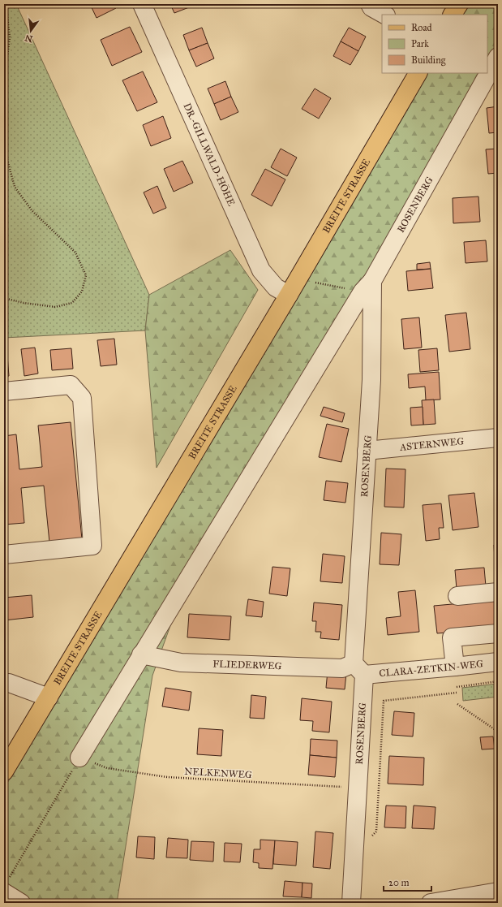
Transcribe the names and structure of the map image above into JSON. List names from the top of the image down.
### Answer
{
  "streets": {
    "main road": ["BREITE STRASSE"],
    "street": [
      "DR.-GILLWALD-HÖHE",
      "ROSENBERG",
      "ASTERNWEG",
      "FLIEDERWEG",
      "CLARA-ZETKIN-WEG"
    ],
    "path": ["NELKENWEG"]
  },
  "crossings": [
    ["DR.-GILLWALD-HÖHE", "BREITE STRASSE"],
    ["ROSENBERG", "ASTERNWEG"],
    ["ROSENBERG", "FLIEDERWEG"],
    ["ROSENBERG", "CLARA-ZETKIN-WEG"],
    ["ROSENBERG", "NELKENWEG"],
    ["FLIEDERWEG", "CLARA-ZETKIN-WEG"]
  ],
  "legend": ["Road", "Park", "Building"],
  "scale_bar": "20 m",
  "north": "bottom"
}
